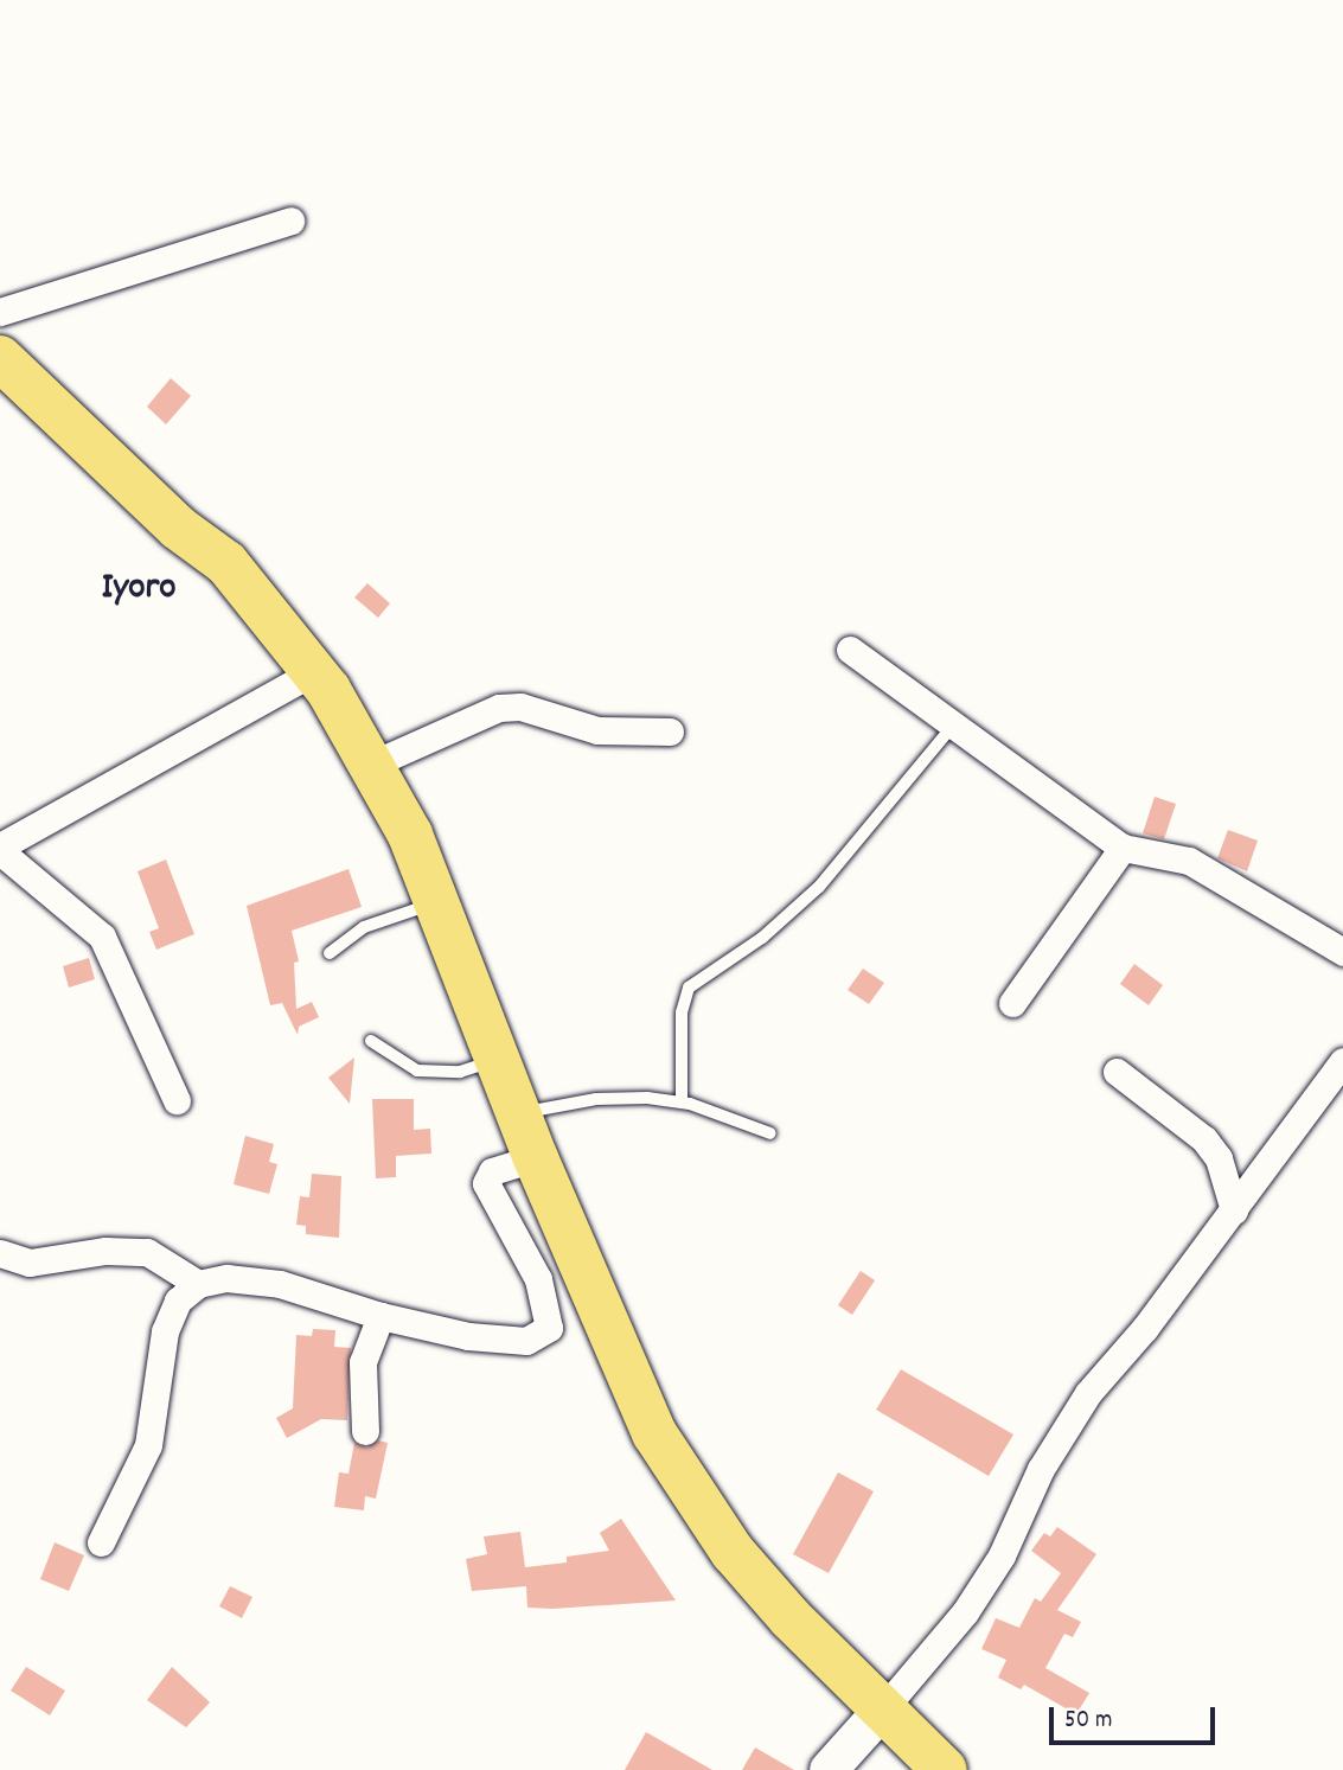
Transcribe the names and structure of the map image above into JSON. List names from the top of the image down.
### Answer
{
  "districts": ["Iyoro"],
  "scale_bar": "50 m"
}
